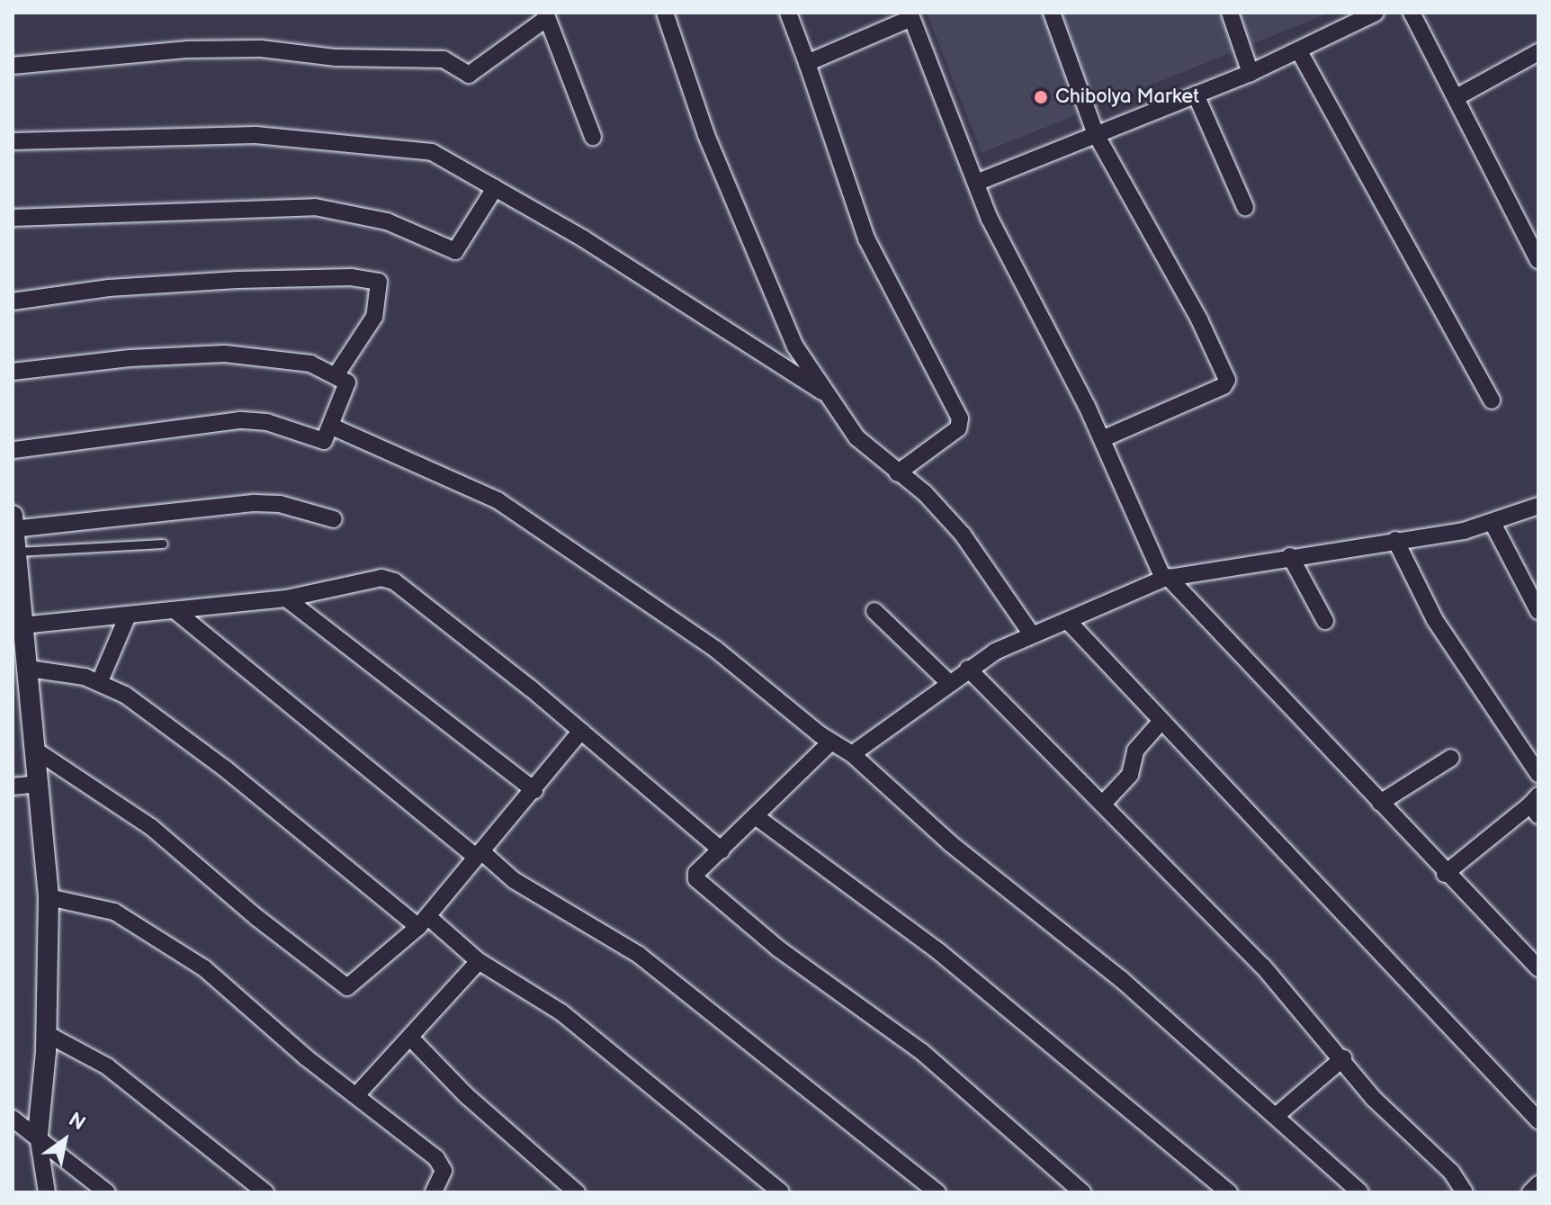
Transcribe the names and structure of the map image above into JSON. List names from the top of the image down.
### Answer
{
  "places": ["Chibolya Market"],
  "north": "top right"
}
